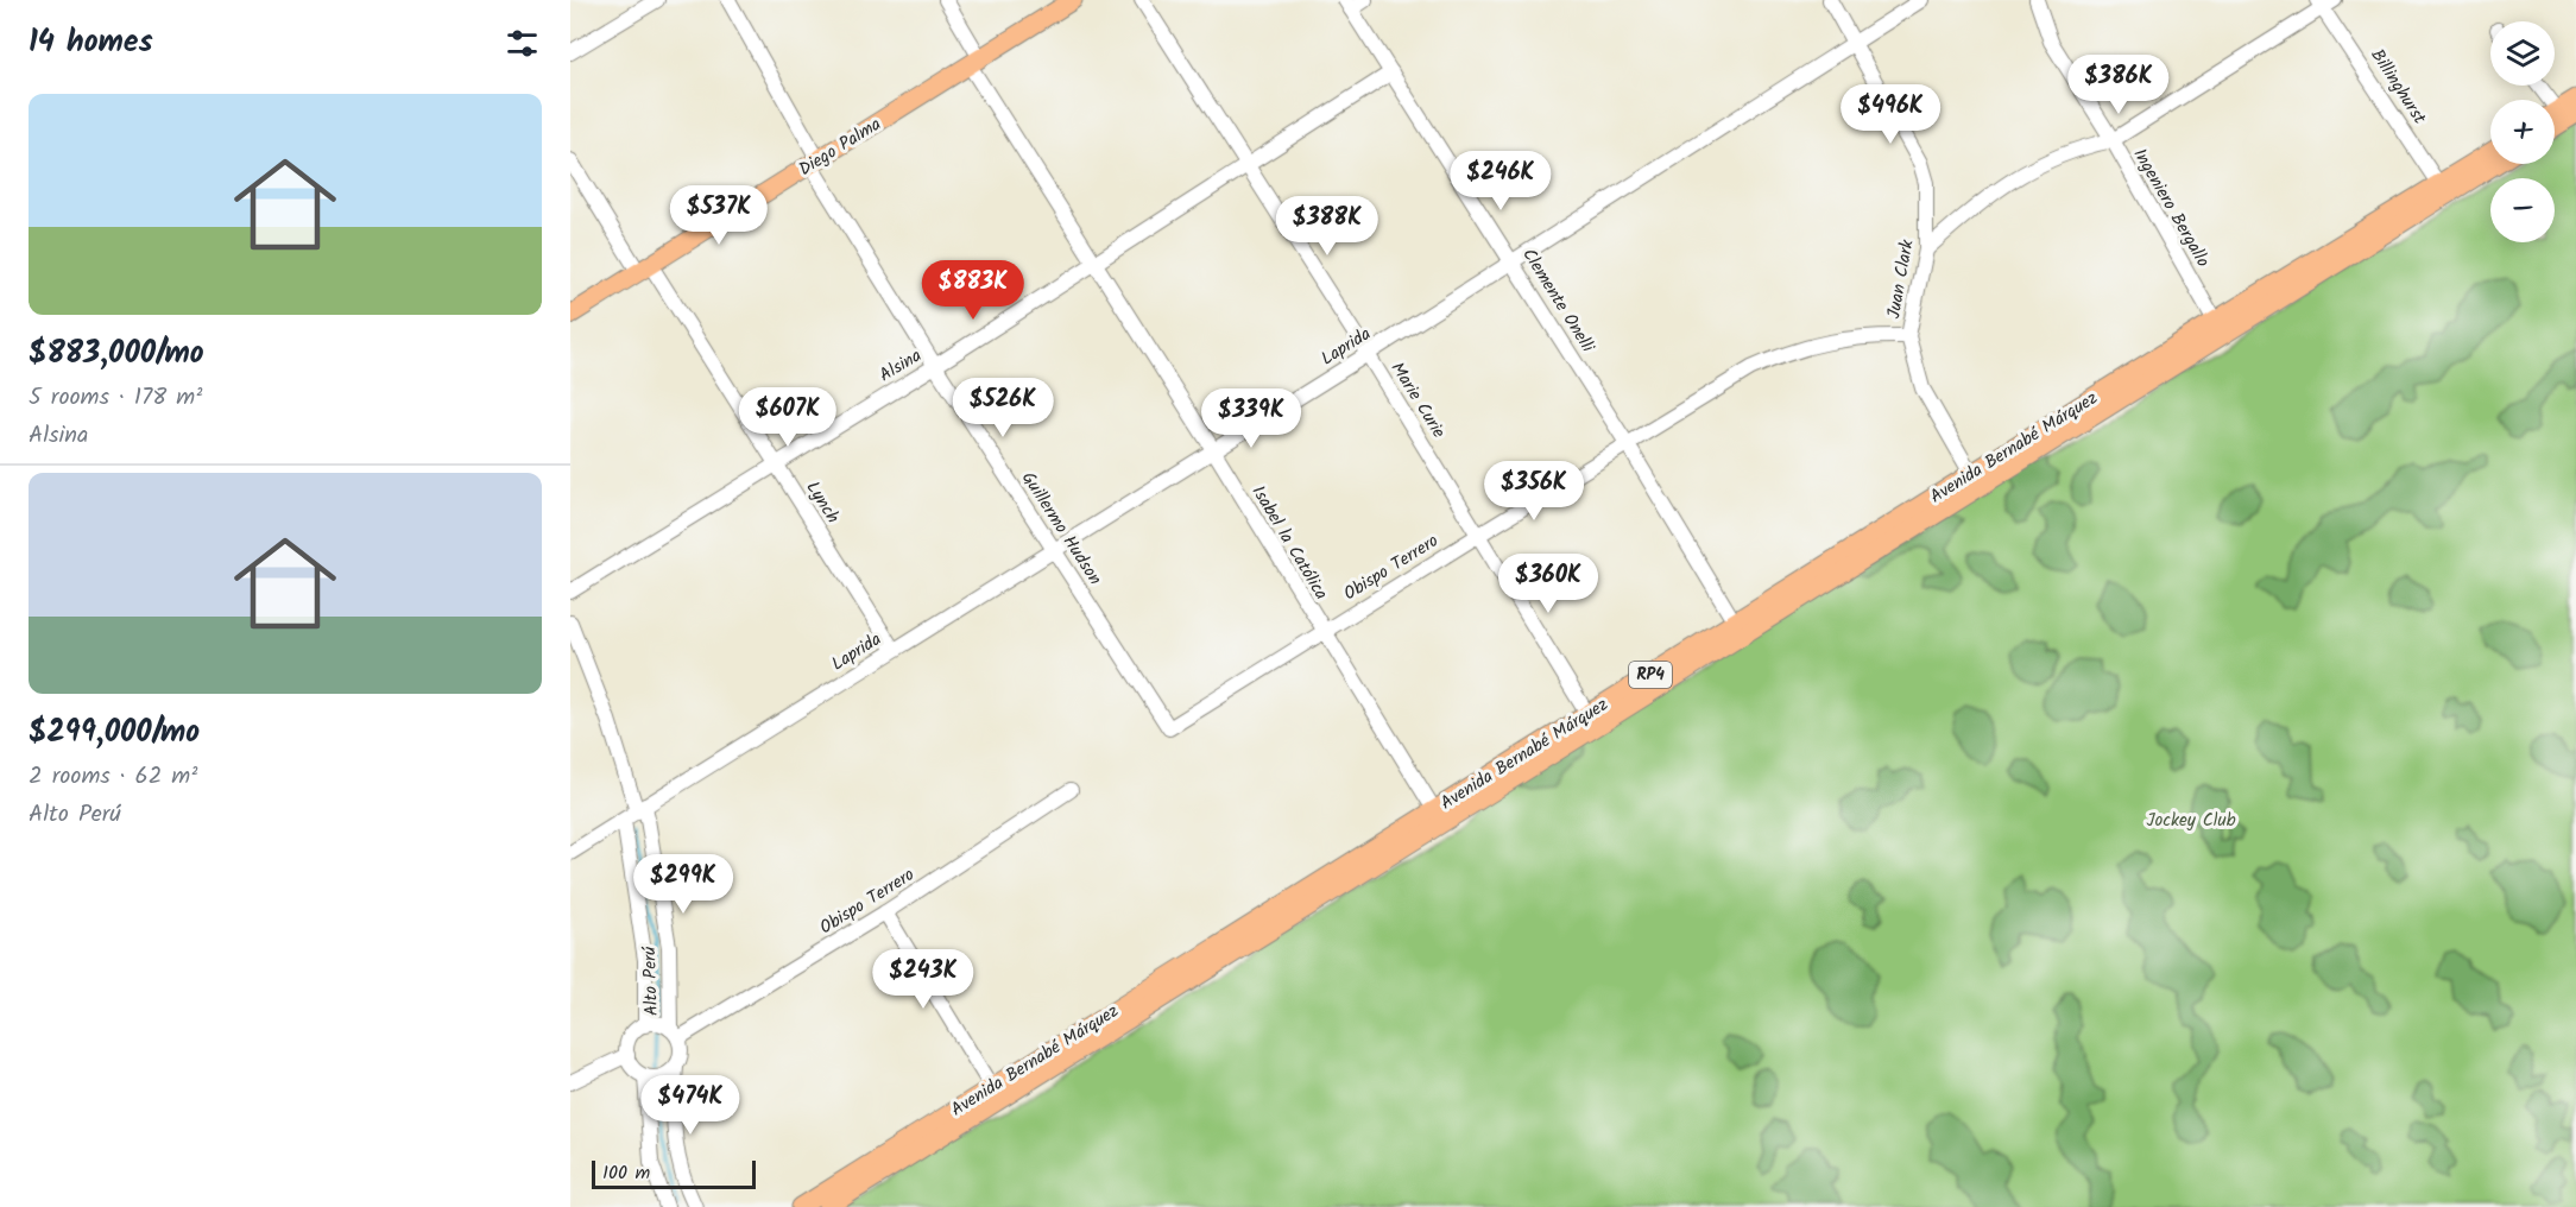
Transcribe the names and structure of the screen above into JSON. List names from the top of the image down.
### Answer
{
  "streets": {
    "main road": ["Diego Palma", "Avenida Bernabé Márquez", "RP4"],
    "street": [
      "Billinghurst",
      "Ingeniero Bergallo",
      "Juan Clark",
      "Clemente Onelli",
      "Laprida",
      "Alsina",
      "Marie Curie",
      "Lynch",
      "Guillermo Hudson",
      "Isabel la Católica",
      "Obispo Terrero",
      "Alto Perú"
    ]
  },
  "crossings": [
    ["Billinghurst", "Avenida Bernabé Márquez"],
    ["Diego Palma", "Lynch"],
    ["Diego Palma", "Guillermo Hudson"],
    ["Diego Palma", "Isabel la Católica"],
    ["Ingeniero Bergallo", "Avenida Bernabé Márquez"],
    ["Juan Clark", "Laprida"],
    ["Juan Clark", "Avenida Bernabé Márquez"],
    ["Juan Clark", "Obispo Terrero"],
    ["Clemente Onelli", "Laprida"],
    ["Clemente Onelli", "Alsina"],
    ["Clemente Onelli", "Avenida Bernabé Márquez"],
    ["Clemente Onelli", "Obispo Terrero"],
    ["Laprida", "Marie Curie"],
    ["Laprida", "Lynch"],
    ["Laprida", "Guillermo Hudson"],
    ["Laprida", "Isabel la Católica"],
    ["Laprida", "Alto Perú"],
    ["Alsina", "Marie Curie"],
    ["Alsina", "Lynch"],
    ["Alsina", "Guillermo Hudson"],
    ["Alsina", "Isabel la Católica"],
    ["Marie Curie", "Avenida Bernabé Márquez"],
    ["Marie Curie", "Obispo Terrero"],
    ["Avenida Bernabé Márquez", "Isabel la Católica"],
    ["Guillermo Hudson", "Obispo Terrero"],
    ["Isabel la Católica", "Obispo Terrero"],
    ["Obispo Terrero", "Alto Perú"]
  ],
  "parks": ["Jockey Club"],
  "scale_bar": "100 m",
  "page": {
    "heading": "14 homes",
    "map_buttons": ["+", "−"],
    "price": [
      "$386K",
      "$496K",
      "$246K",
      "$537K",
      "$388K",
      "$883K",
      "$526K",
      "$607K",
      "$339K",
      "$356K",
      "$360K",
      "$299K",
      "$243K",
      "$474K"
    ],
    "list": [
      {
        "name": "$883,000/mo",
        "note": "5 rooms · 178 m² · Alsina"
      },
      {
        "name": "$299,000/mo",
        "note": "2 rooms · 62 m² · Alto Perú"
      }
    ],
    "scale": "100 m"
  }
}
